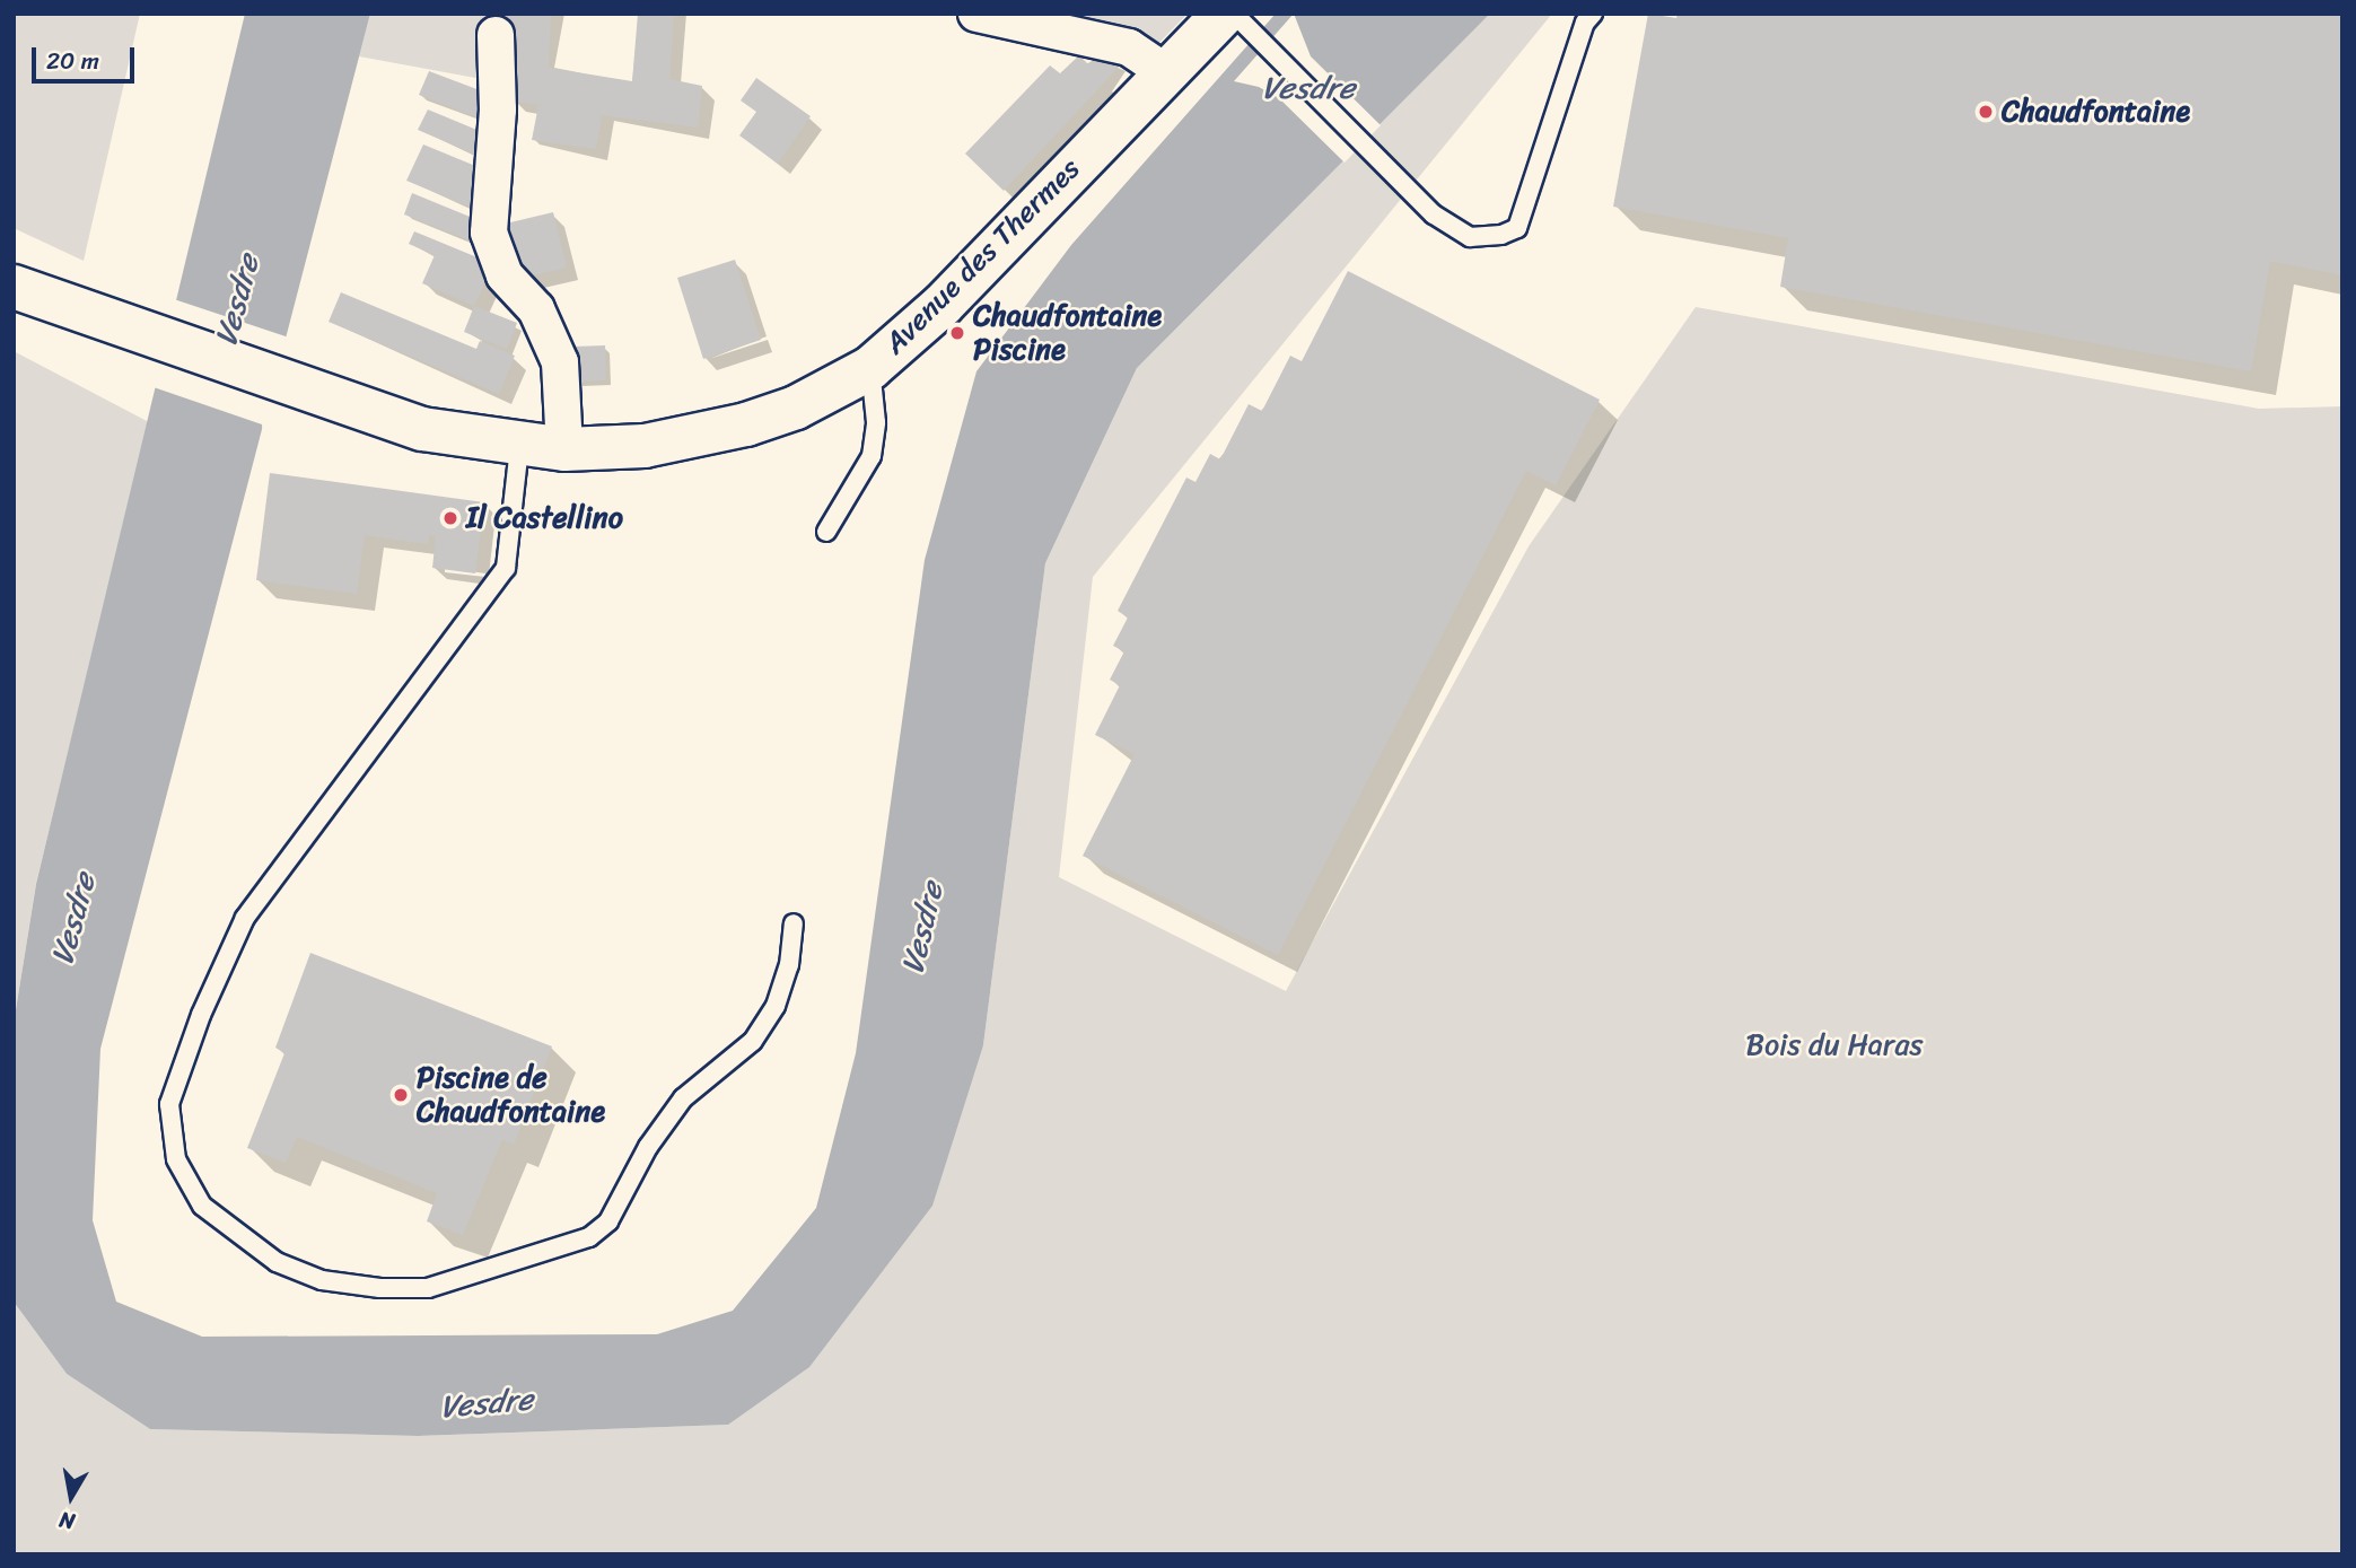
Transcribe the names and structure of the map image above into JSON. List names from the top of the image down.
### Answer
{
  "streets": {
    "main road": ["Avenue des Thermes"]
  },
  "water": ["Vesdre"],
  "parks": ["Bois du Haras"],
  "places": [
    "Chaudfontaine",
    "Chaudfontaine Piscine",
    "Il Castellino",
    "Piscine de Chaudfontaine"
  ],
  "scale_bar": "20 m",
  "north": "bottom"
}
